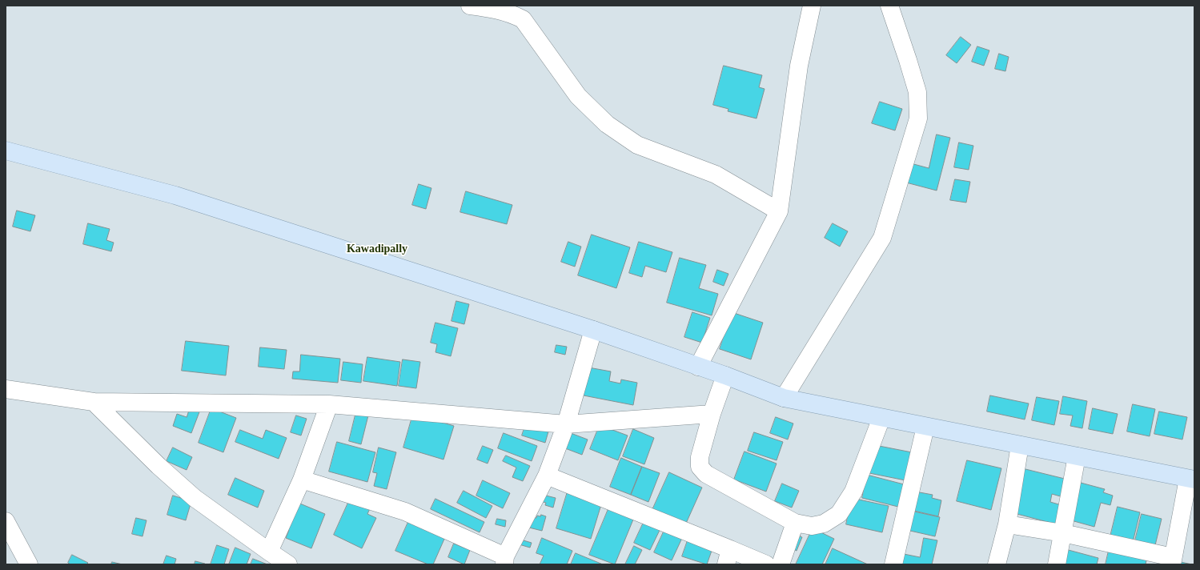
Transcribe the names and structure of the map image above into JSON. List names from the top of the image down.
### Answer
{
  "districts": ["Kawadipally"]
}
